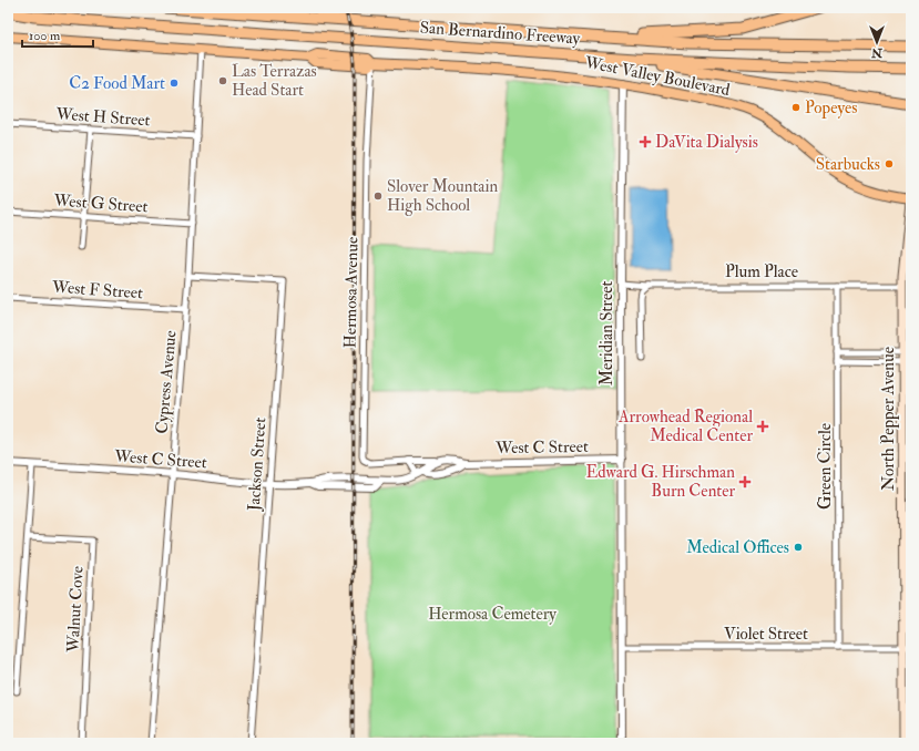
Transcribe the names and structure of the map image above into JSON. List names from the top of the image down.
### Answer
{
  "streets": {
    "highway": ["San Bernardino Freeway"],
    "main road": ["West Valley Boulevard", "North Pepper Avenue"],
    "street": [
      "West H Street",
      "West G Street",
      "Plum Place",
      "West F Street",
      "Hermosa Avenue",
      "Meridian Street",
      "Cypress Avenue",
      "West C Street",
      "Jackson Street",
      "Green Circle",
      "Walnut Cove",
      "Violet Street"
    ]
  },
  "crossings": [
    ["West Valley Boulevard", "Hermosa Avenue"],
    ["West Valley Boulevard", "Meridian Street"],
    ["West Valley Boulevard", "Cypress Avenue"],
    ["West Valley Boulevard", "North Pepper Avenue"],
    ["West H Street", "Cypress Avenue"],
    ["West G Street", "Cypress Avenue"],
    ["Plum Place", "Meridian Street"],
    ["Plum Place", "North Pepper Avenue"],
    ["Plum Place", "Green Circle"],
    ["West F Street", "Cypress Avenue"],
    ["Meridian Street", "West C Street"],
    ["Meridian Street", "Violet Street"],
    ["Cypress Avenue", "West C Street"],
    ["Cypress Avenue", "Jackson Street"],
    ["North Pepper Avenue", "Violet Street"],
    ["West C Street", "Jackson Street"],
    ["Green Circle", "Violet Street"]
  ],
  "parks": ["Hermosa Cemetery"],
  "places": {
    "other": [
      "Las Terrazas Head Start",
      "C2 Food Mart",
      "Popeyes",
      "Starbucks",
      "Slover Mountain High School",
      "Medical Offices"
    ],
    "health": ["DaVita Dialysis", "Arrowhead Regional Medical Center", "Edward G. Hirschman Burn Center"]
  },
  "scale_bar": "100 m",
  "north": "bottom"
}
